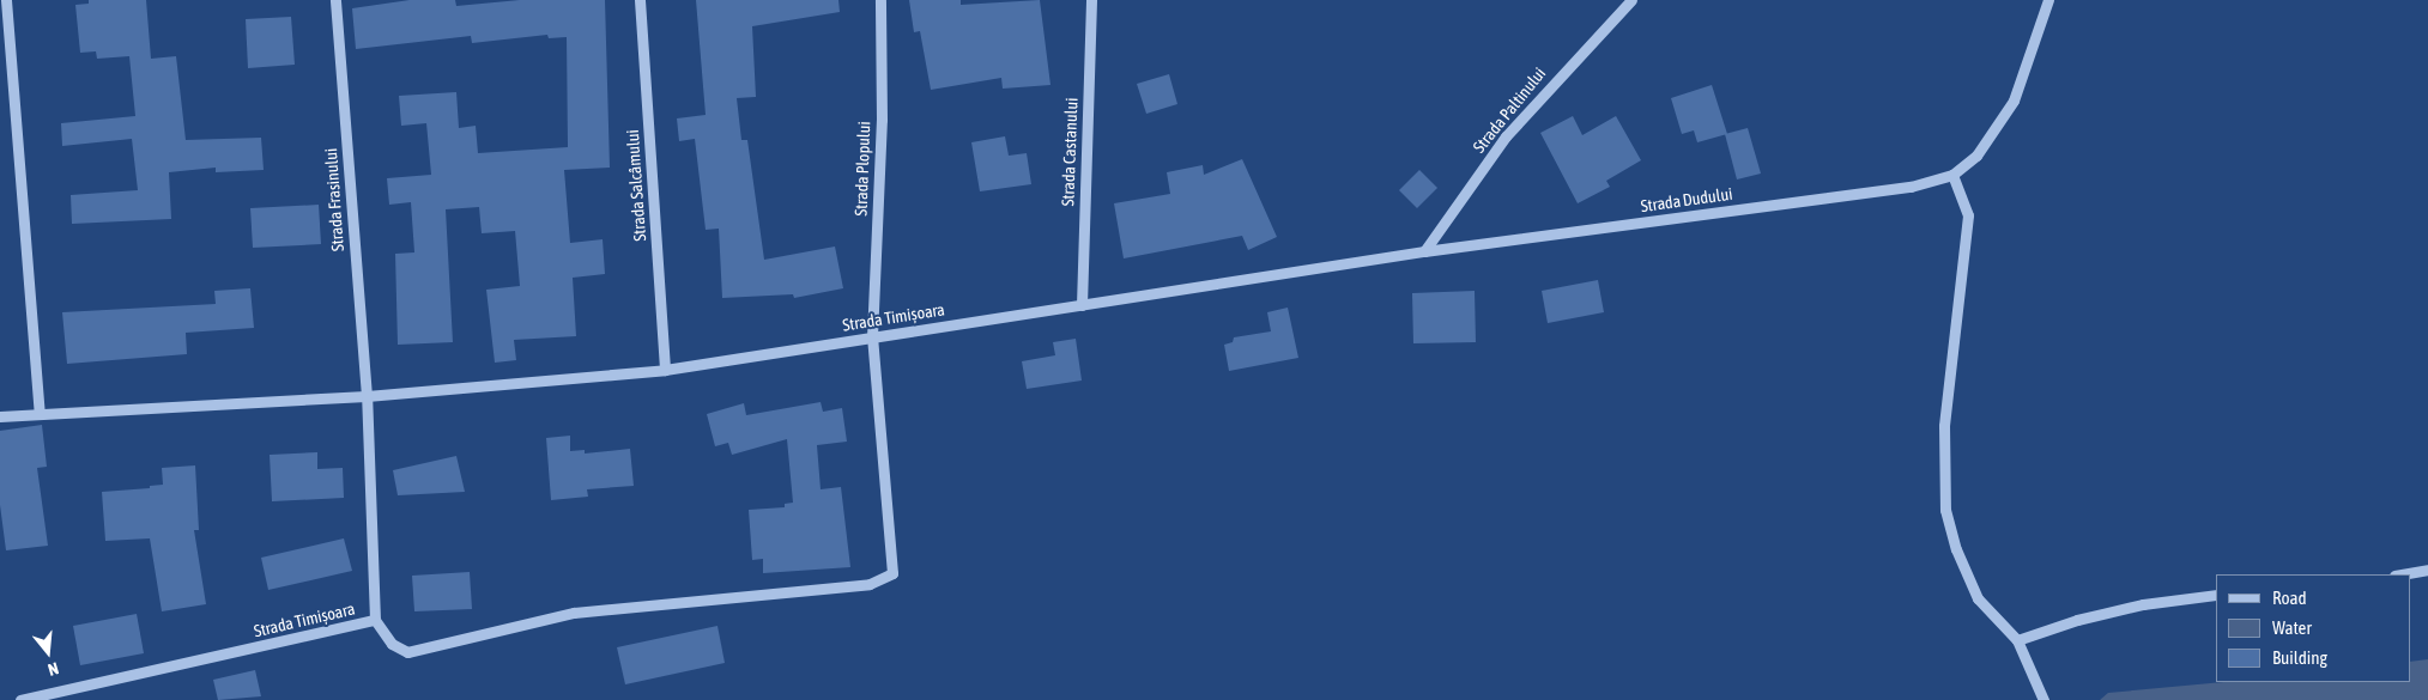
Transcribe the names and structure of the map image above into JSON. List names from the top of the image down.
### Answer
{
  "streets": {
    "street": [
      "Strada Paltinului",
      "Strada Castanului",
      "Strada Plopului",
      "Strada Salcâmului",
      "Strada Frasinului",
      "Strada Dudului",
      "Strada Timișoara"
    ]
  },
  "crossings": [
    ["Strada Paltinului", "Strada Dudului"],
    ["Strada Paltinului", "Strada Timișoara"],
    ["Strada Castanului", "Strada Timișoara"],
    ["Strada Plopului", "Strada Timișoara"],
    ["Strada Salcâmului", "Strada Timișoara"],
    ["Strada Frasinului", "Strada Timișoara"],
    ["Strada Dudului", "Strada Timișoara"]
  ],
  "legend": ["Road", "Water", "Building"],
  "north": "bottom"
}
